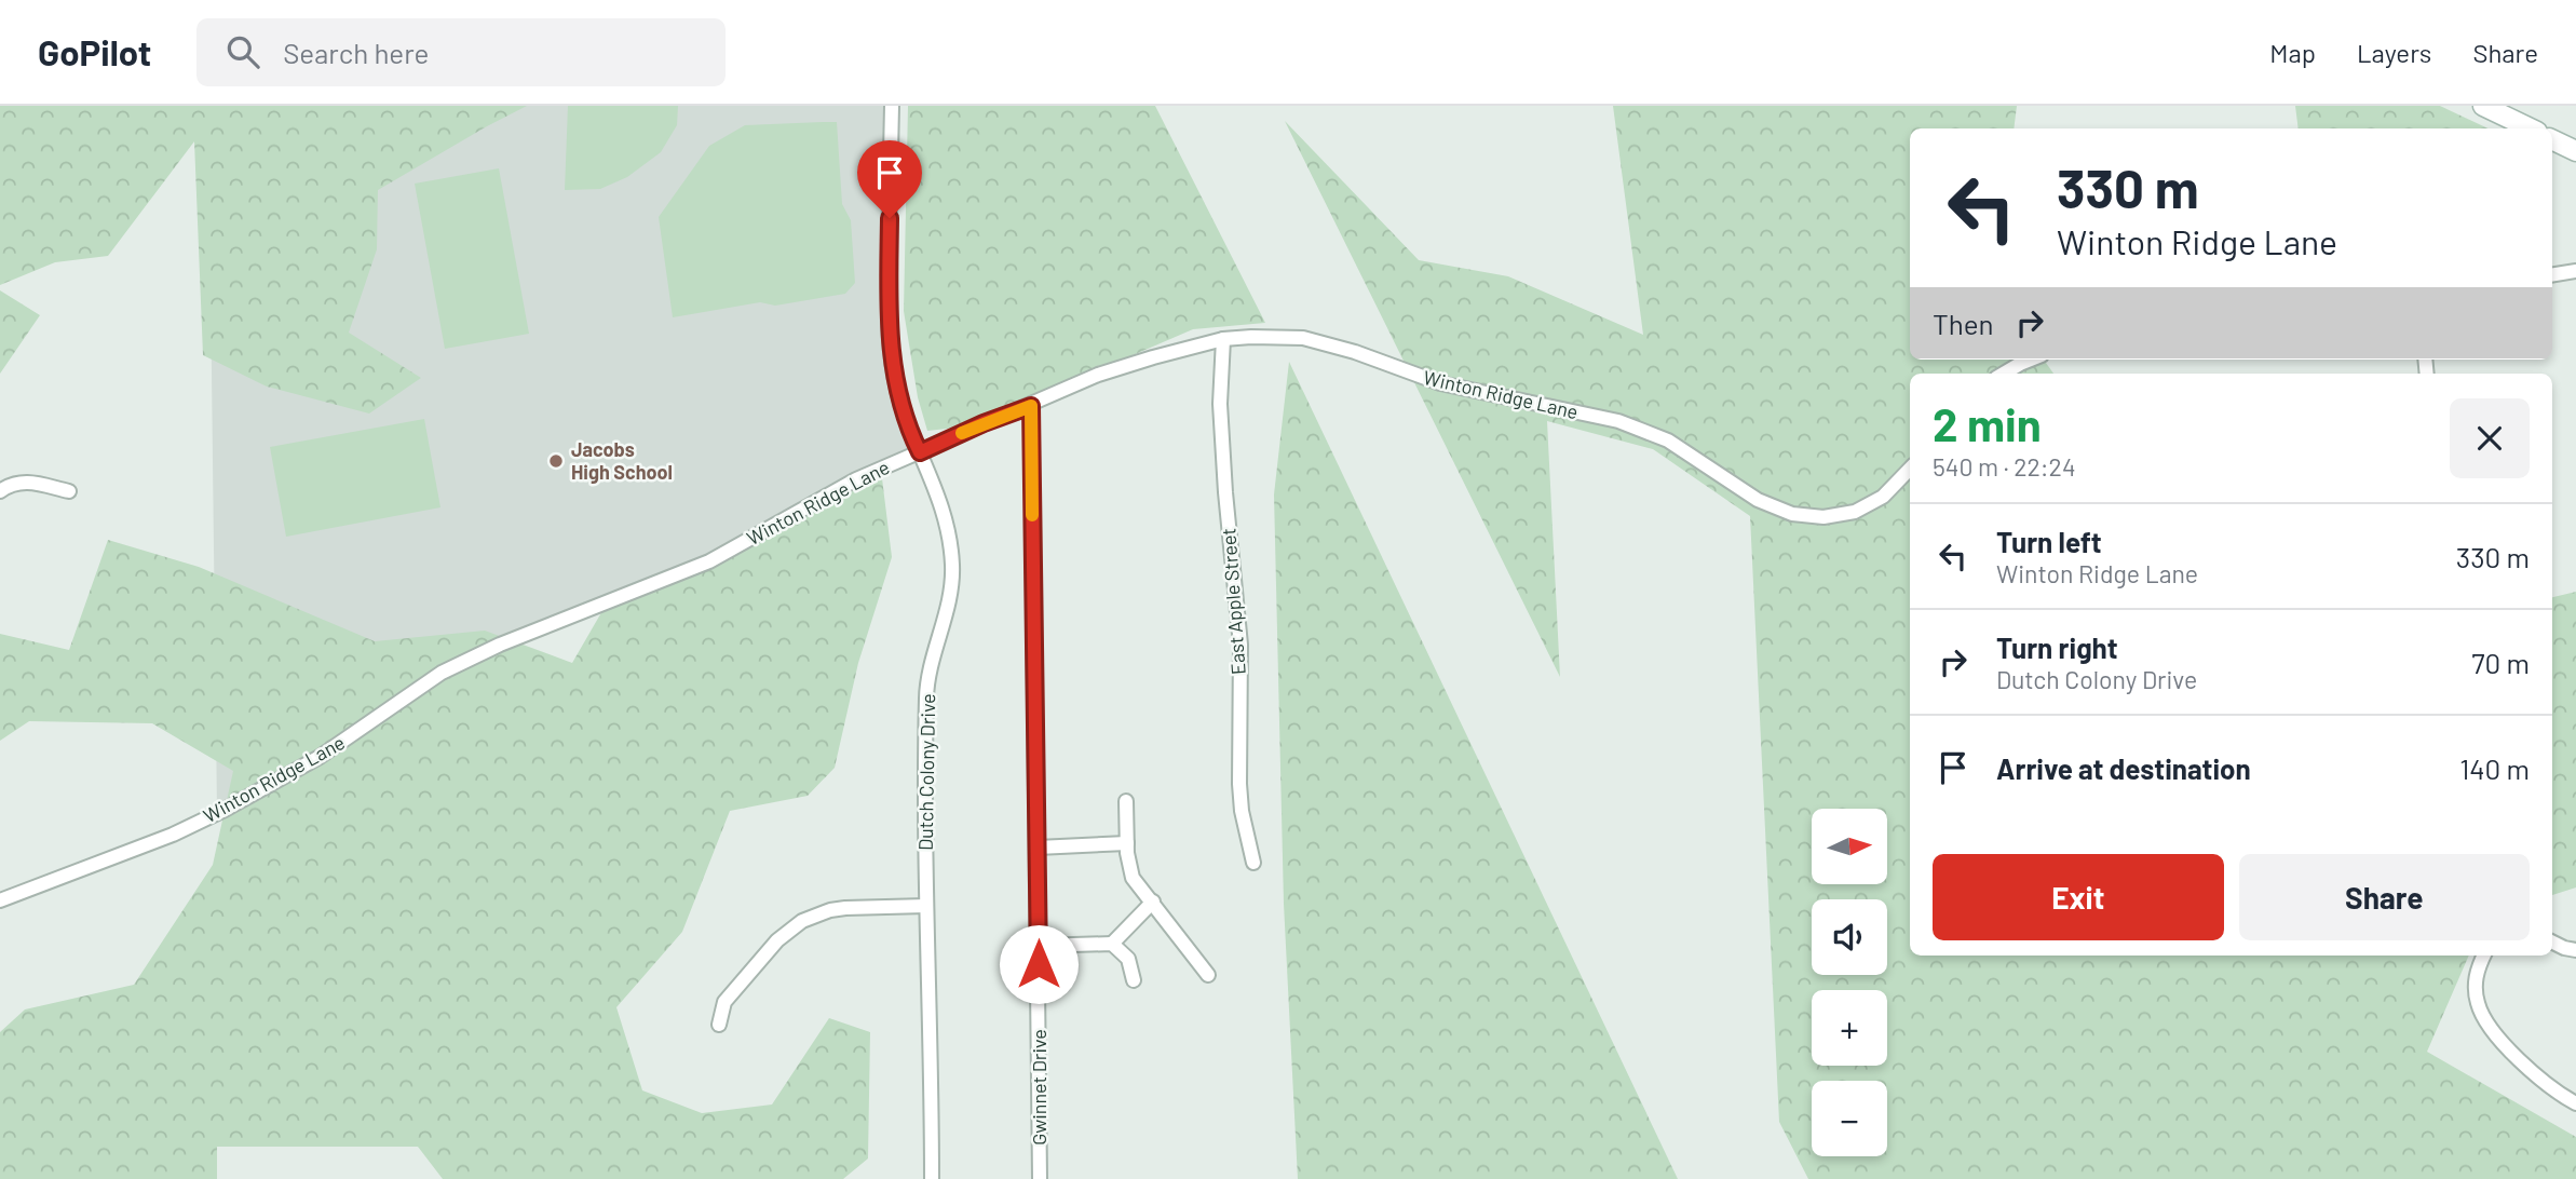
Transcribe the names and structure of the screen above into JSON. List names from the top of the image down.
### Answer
{
  "streets": {
    "street": [
      "Winton Ridge Lane",
      "East Apple Street",
      "Dutch Colony Drive",
      "Gwinnet Drive"
    ]
  },
  "crossings": [
    ["Winton Ridge Lane", "East Apple Street"],
    ["Winton Ridge Lane", "Dutch Colony Drive"],
    ["Winton Ridge Lane", "Gwinnet Drive"]
  ],
  "places": ["Jacobs High School"],
  "north": "right",
  "page": {
    "header": "GoPilot",
    "search": "Search here",
    "nav": ["Map", "Layers", "Share"],
    "turn": ["330 m", "Winton Ridge Lane"],
    "then": "Then",
    "heading": ["2 min", "540 m · 22:24"],
    "list": [
      {
        "name": "Turn left",
        "note": "Winton Ridge Lane",
        "value": "330 m"
      },
      {
        "name": "Turn right",
        "note": "Dutch Colony Drive",
        "value": "70 m"
      },
      {
        "name": "Arrive at destination",
        "value": "140 m"
      }
    ],
    "map_buttons": ["+", "−"],
    "buttons": ["Exit", "Share"]
  }
}
